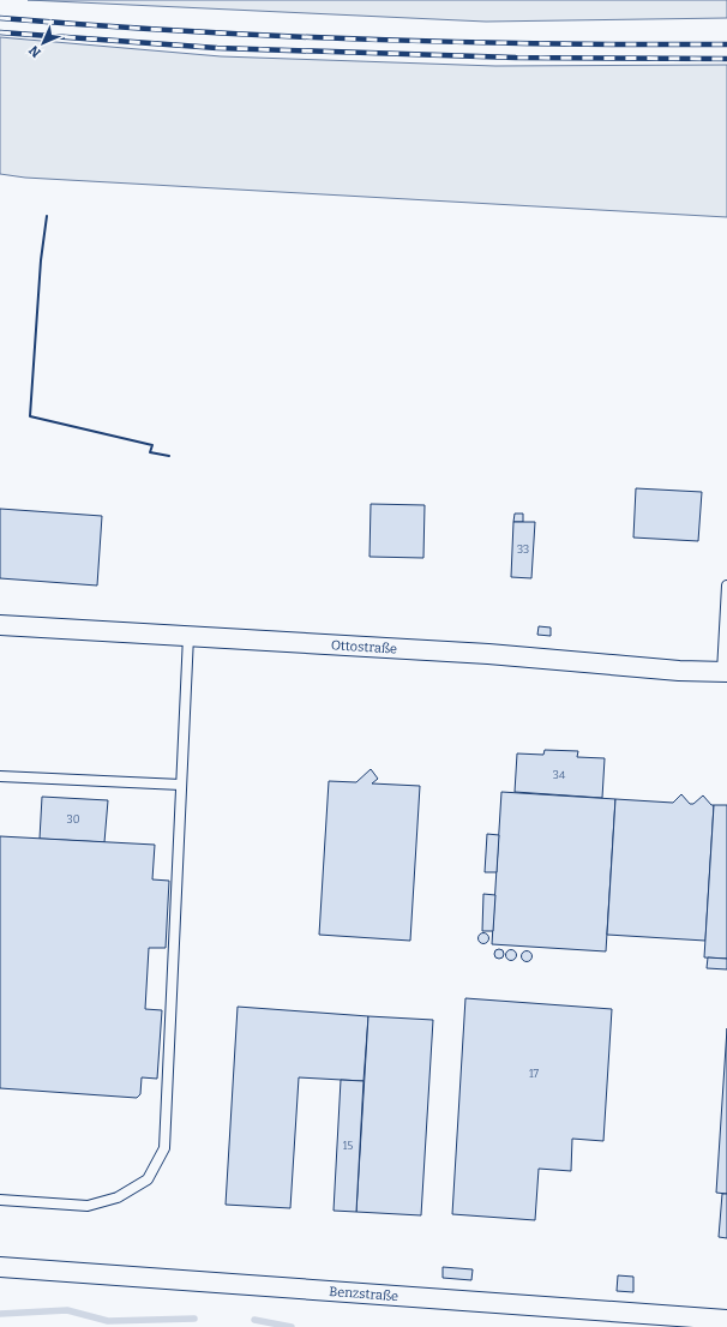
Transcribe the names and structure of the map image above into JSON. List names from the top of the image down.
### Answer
{
  "streets": {
    "street": ["Ottostraße", "Benzstraße"]
  },
  "house_numbers": [
    "33",
    "34",
    "30",
    "17",
    "15"
  ],
  "north": "bottom left"
}
